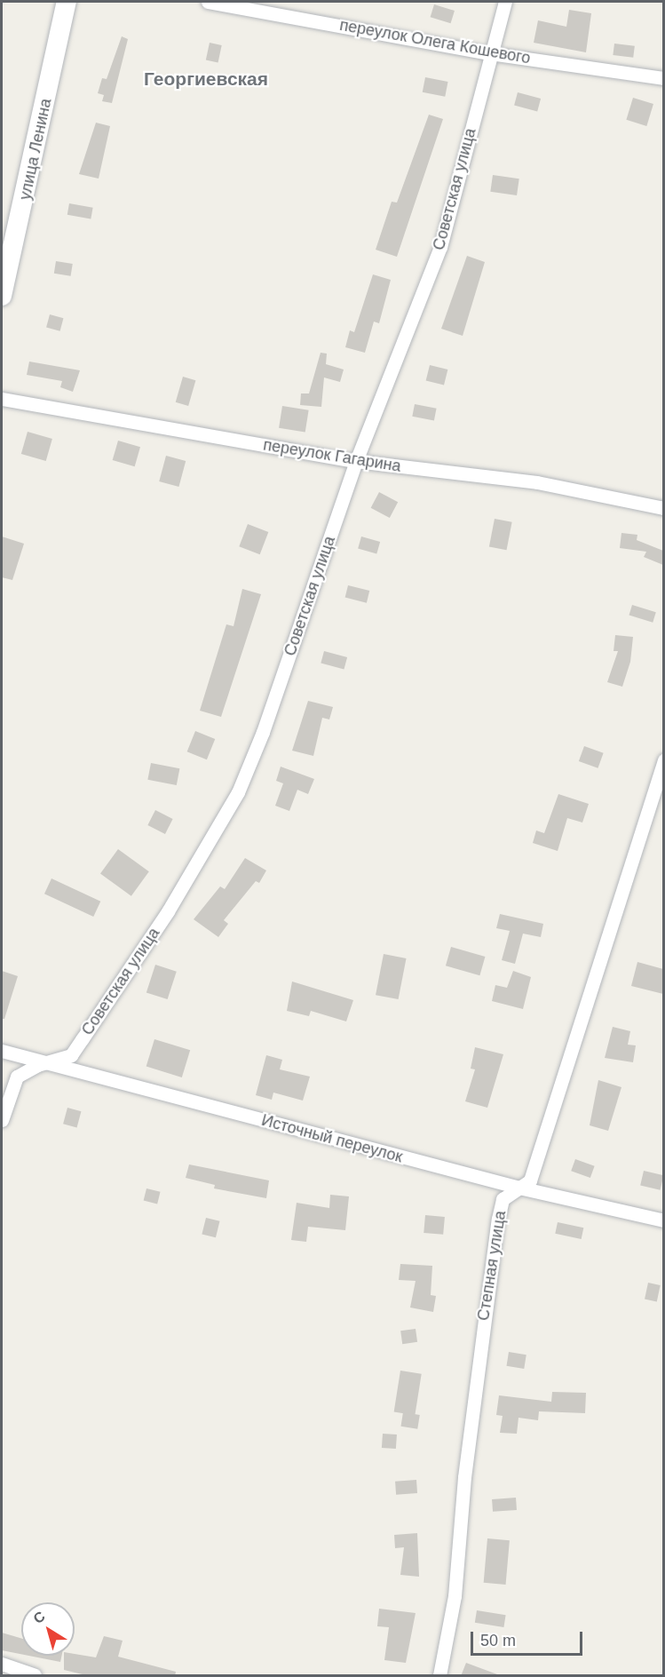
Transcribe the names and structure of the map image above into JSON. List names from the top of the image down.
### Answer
{
  "streets": {
    "street": [
      "переулок Олега Кошевого",
      "улица Ленина",
      "Советская улица",
      "переулок Гагарина",
      "Источный переулок",
      "Степная улица"
    ]
  },
  "crossings": [
    ["переулок Олега Кошевого", "Советская улица"],
    ["Советская улица", "переулок Гагарина"],
    ["Советская улица", "Источный переулок"],
    ["Источный переулок", "Степная улица"]
  ],
  "districts": ["Георгиевская"],
  "scale_bar": "50 m",
  "north": "top left"
}
